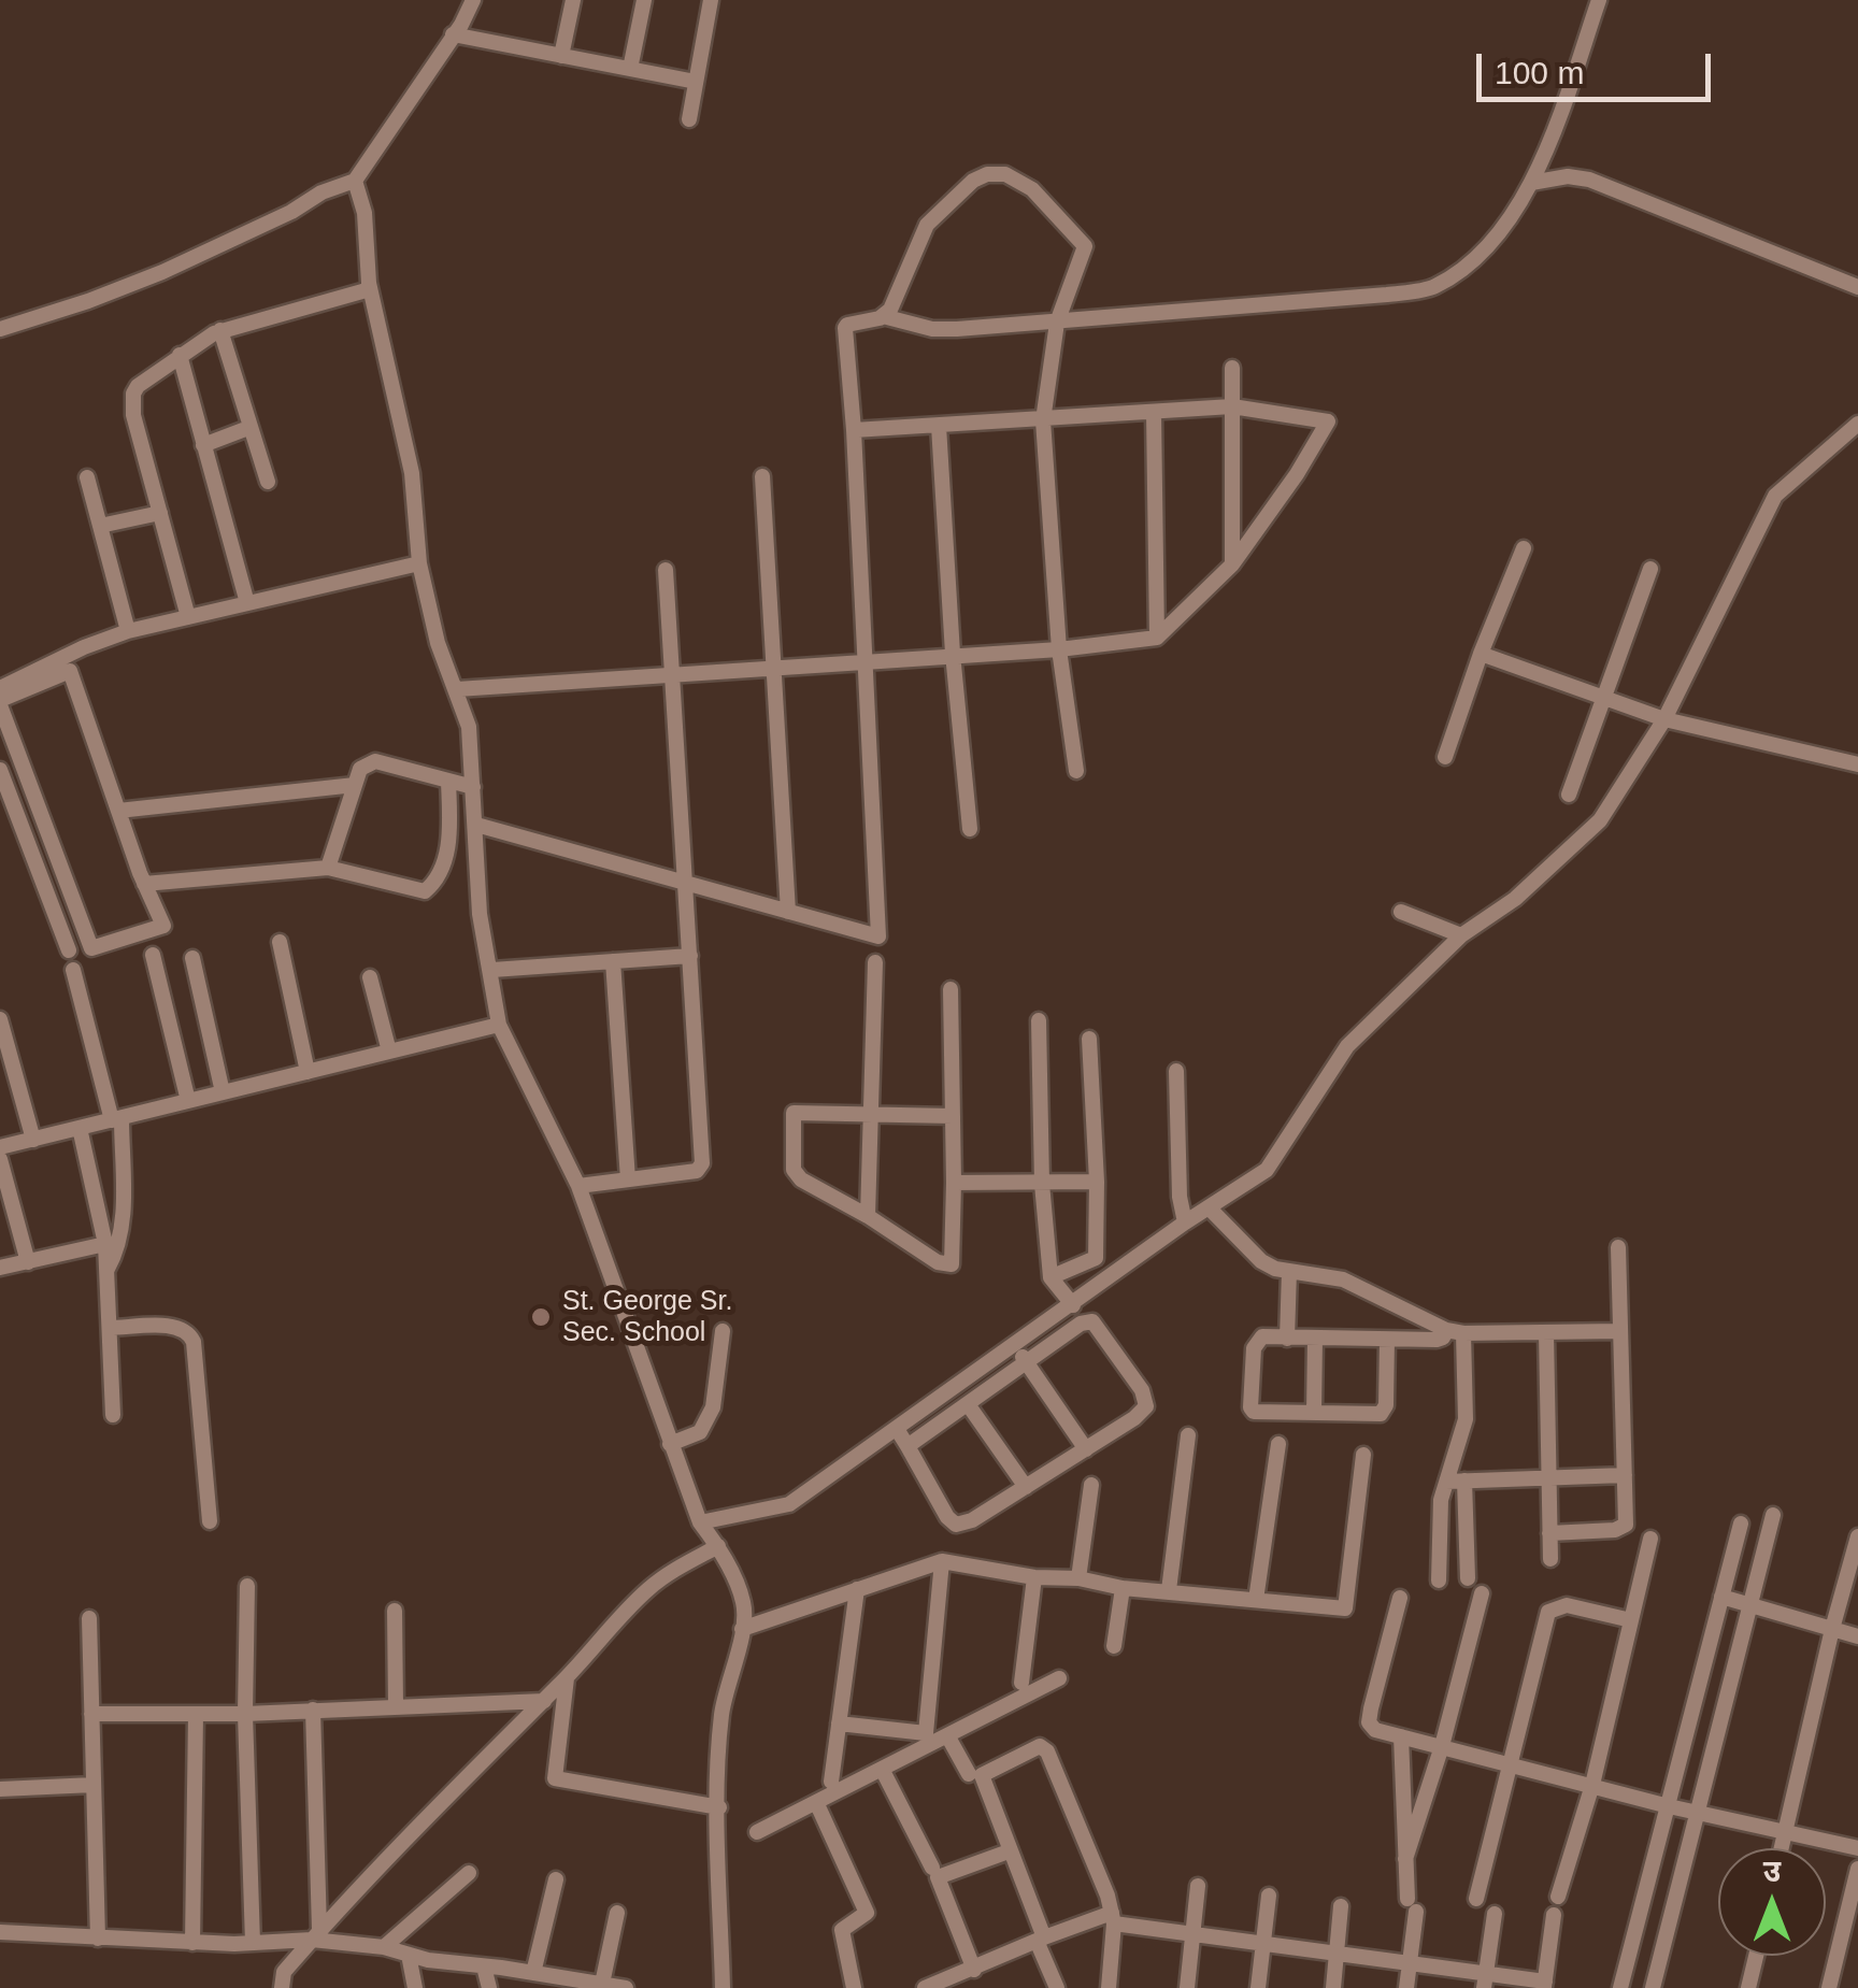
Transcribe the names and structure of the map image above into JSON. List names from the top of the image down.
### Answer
{
  "places": ["St. George Sr. Sec. School"],
  "scale_bar": "100 m",
  "north": "top"
}
